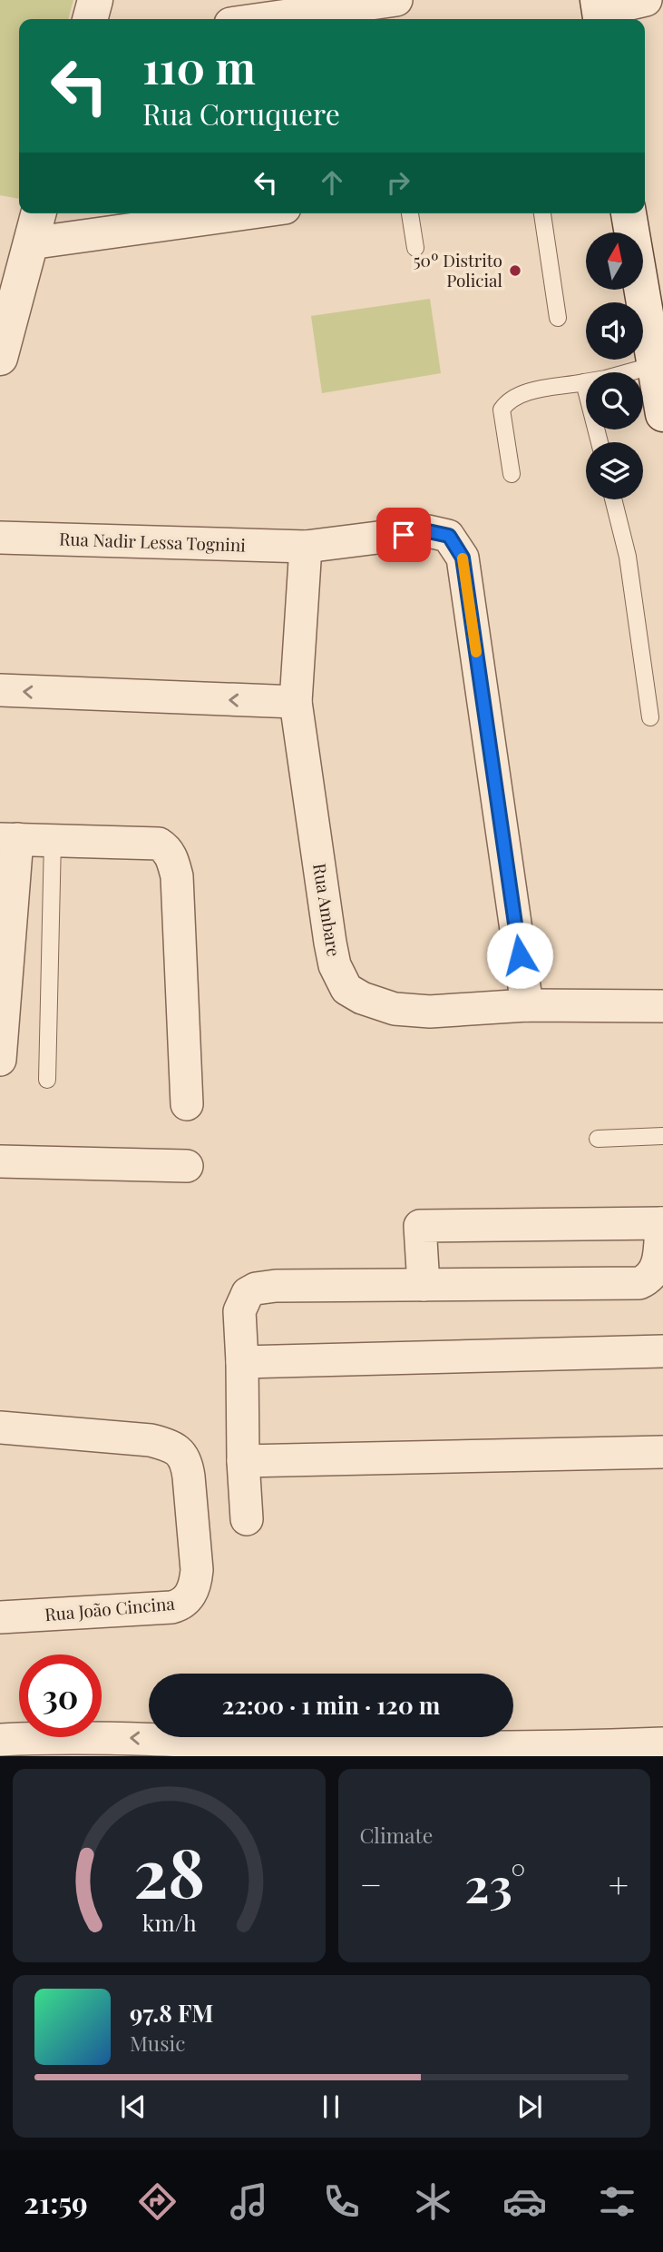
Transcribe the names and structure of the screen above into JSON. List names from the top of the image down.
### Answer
{
  "streets": {
    "street": ["Rua Nadir Lessa Tognini", "Rua Ambare", "Rua João Cincina"]
  },
  "crossings": [
    ["Rua Nadir Lessa Tognini", "Rua Ambare"]
  ],
  "places": ["50º Distrito Policial"],
  "north": "top",
  "page": {
    "turn": ["110 m", "Rua Coruquere"],
    "limit": "30",
    "trip": "22:00 · 1 min · 120 m",
    "tile": "Climate",
    "heat": ["−", "23°", "+"],
    "song": ["97.8 FM", "Music"],
    "tabs": "21:59",
    "gauge": ["28", "km/h"]
  }
}
